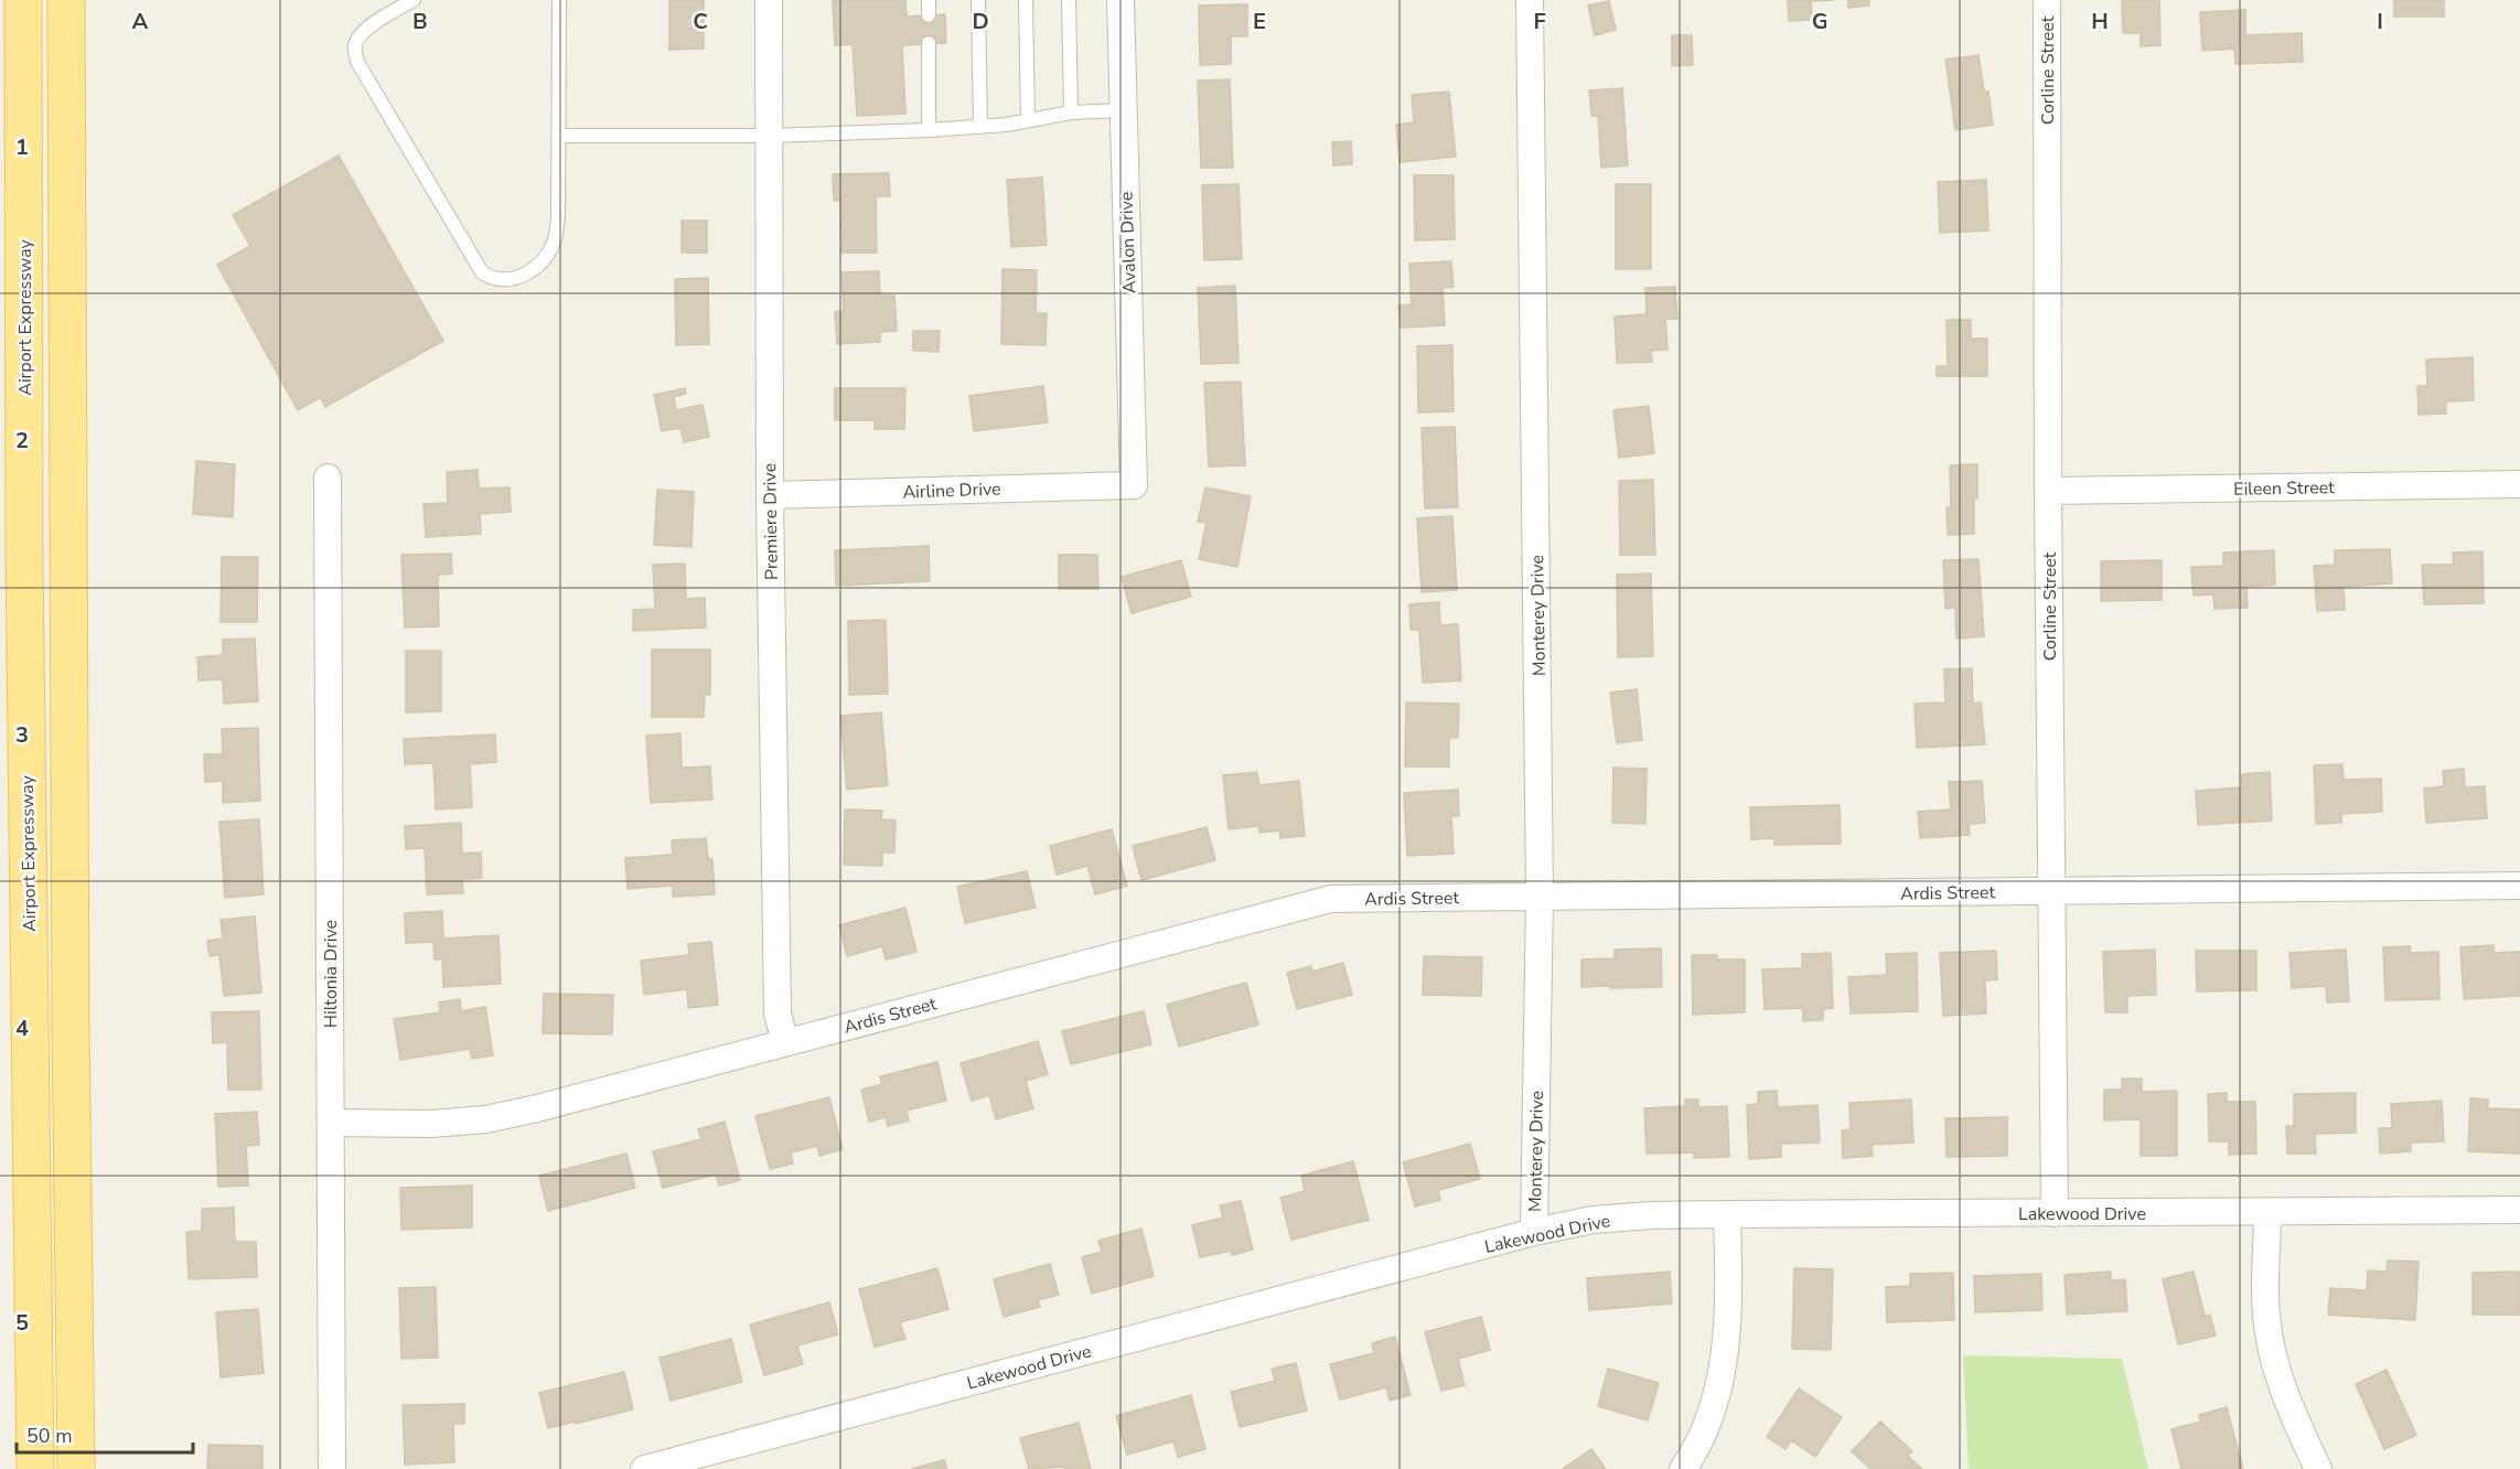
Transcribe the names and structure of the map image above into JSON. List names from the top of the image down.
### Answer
{
  "streets": {
    "main road": ["Airport Expressway"],
    "street": [
      "Corline Street",
      "Avalon Drive",
      "Eileen Street",
      "Airline Drive",
      "Premiere Drive",
      "Monterey Drive",
      "Ardis Street",
      "Hiltonia Drive",
      "Lakewood Drive"
    ]
  },
  "crossings": [
    ["Corline Street", "Eileen Street"],
    ["Corline Street", "Ardis Street"],
    ["Corline Street", "Lakewood Drive"],
    ["Avalon Drive", "Airline Drive"],
    ["Airline Drive", "Premiere Drive"],
    ["Premiere Drive", "Ardis Street"],
    ["Monterey Drive", "Ardis Street"],
    ["Monterey Drive", "Lakewood Drive"],
    ["Ardis Street", "Hiltonia Drive"]
  ],
  "scale_bar": "50 m",
  "grid": {
    "columns": [
      "A",
      "B",
      "C",
      "D",
      "E",
      "F",
      "G",
      "H",
      "I"
    ],
    "rows": [
      "1",
      "2",
      "3",
      "4",
      "5"
    ]
  }
}
